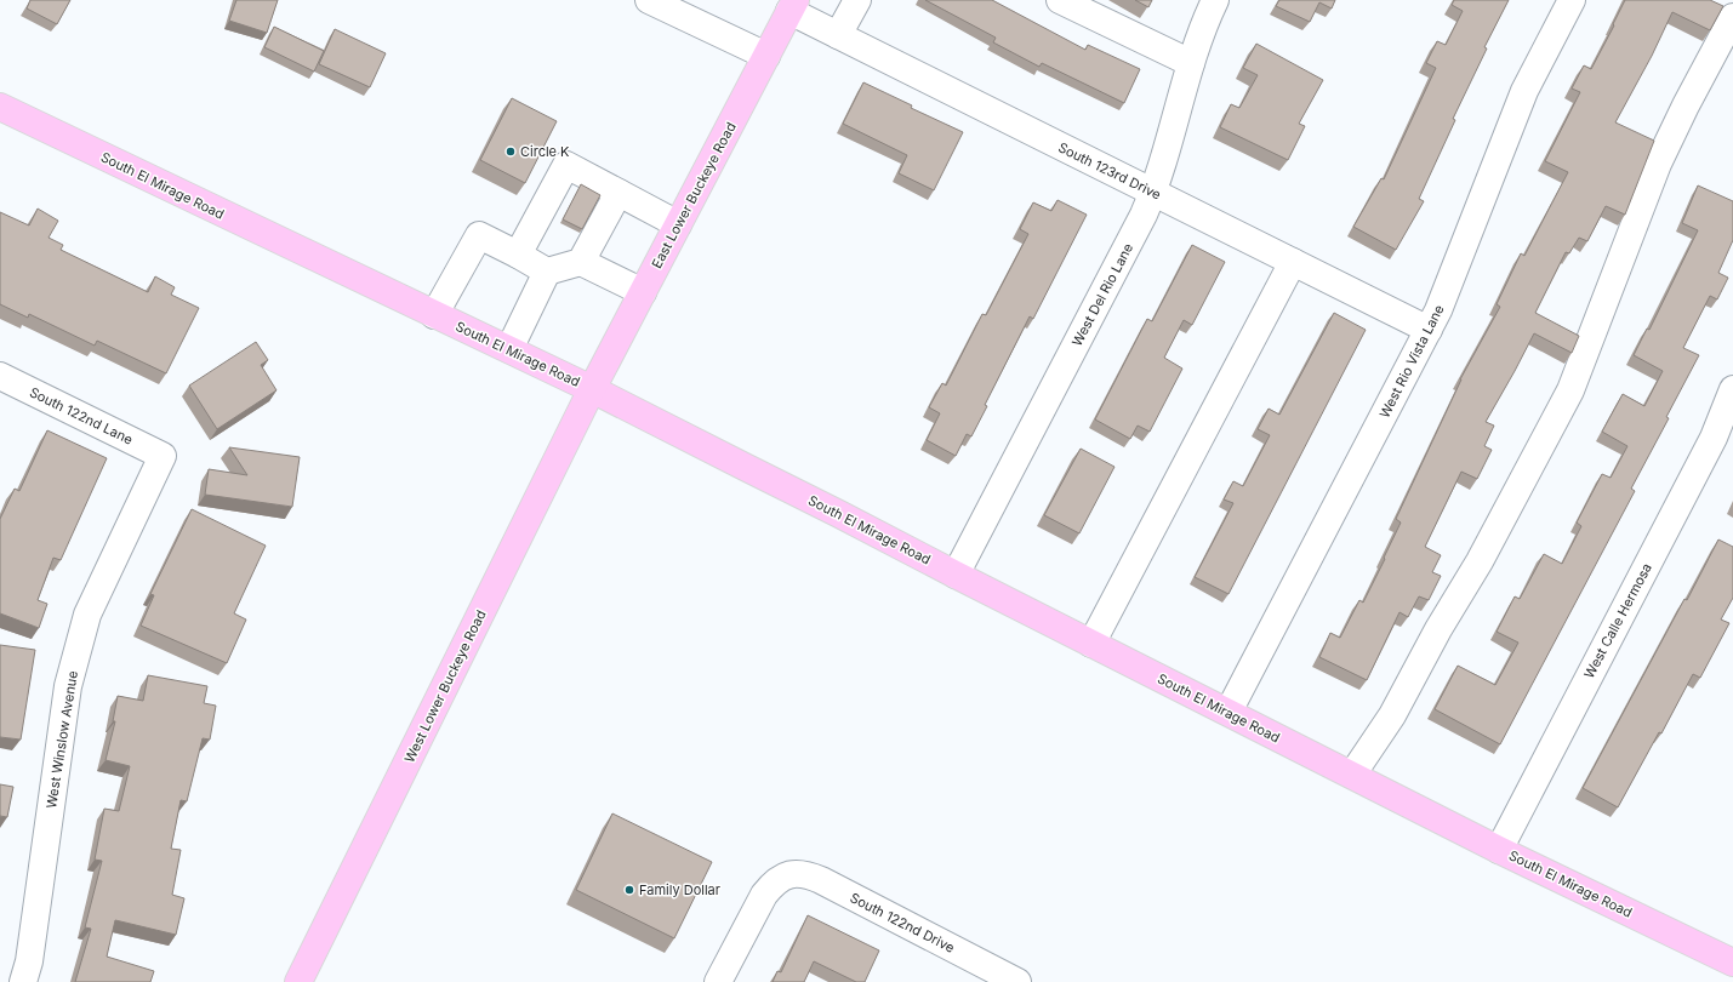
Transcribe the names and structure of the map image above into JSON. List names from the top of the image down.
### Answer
{
  "streets": {
    "main road": ["South El Mirage Road", "East Lower Buckeye Road", "West Lower Buckeye Road"],
    "street": [
      "South 123rd Drive",
      "West Del Rio Lane",
      "West Rio Vista Lane",
      "South 122nd Lane",
      "West Calle Hermosa",
      "West Winslow Avenue",
      "South 122nd Drive"
    ]
  },
  "crossings": [
    ["South 123rd Drive", "East Lower Buckeye Road"],
    ["South 123rd Drive", "West Del Rio Lane"],
    ["South 123rd Drive", "West Rio Vista Lane"],
    ["South El Mirage Road", "East Lower Buckeye Road"],
    ["South El Mirage Road", "West Del Rio Lane"],
    ["South El Mirage Road", "West Rio Vista Lane"],
    ["South El Mirage Road", "West Calle Hermosa"],
    ["South El Mirage Road", "West Lower Buckeye Road"],
    ["East Lower Buckeye Road", "West Lower Buckeye Road"],
    ["South 122nd Lane", "West Winslow Avenue"]
  ],
  "places": ["Circle K", "Family Dollar"]
}
